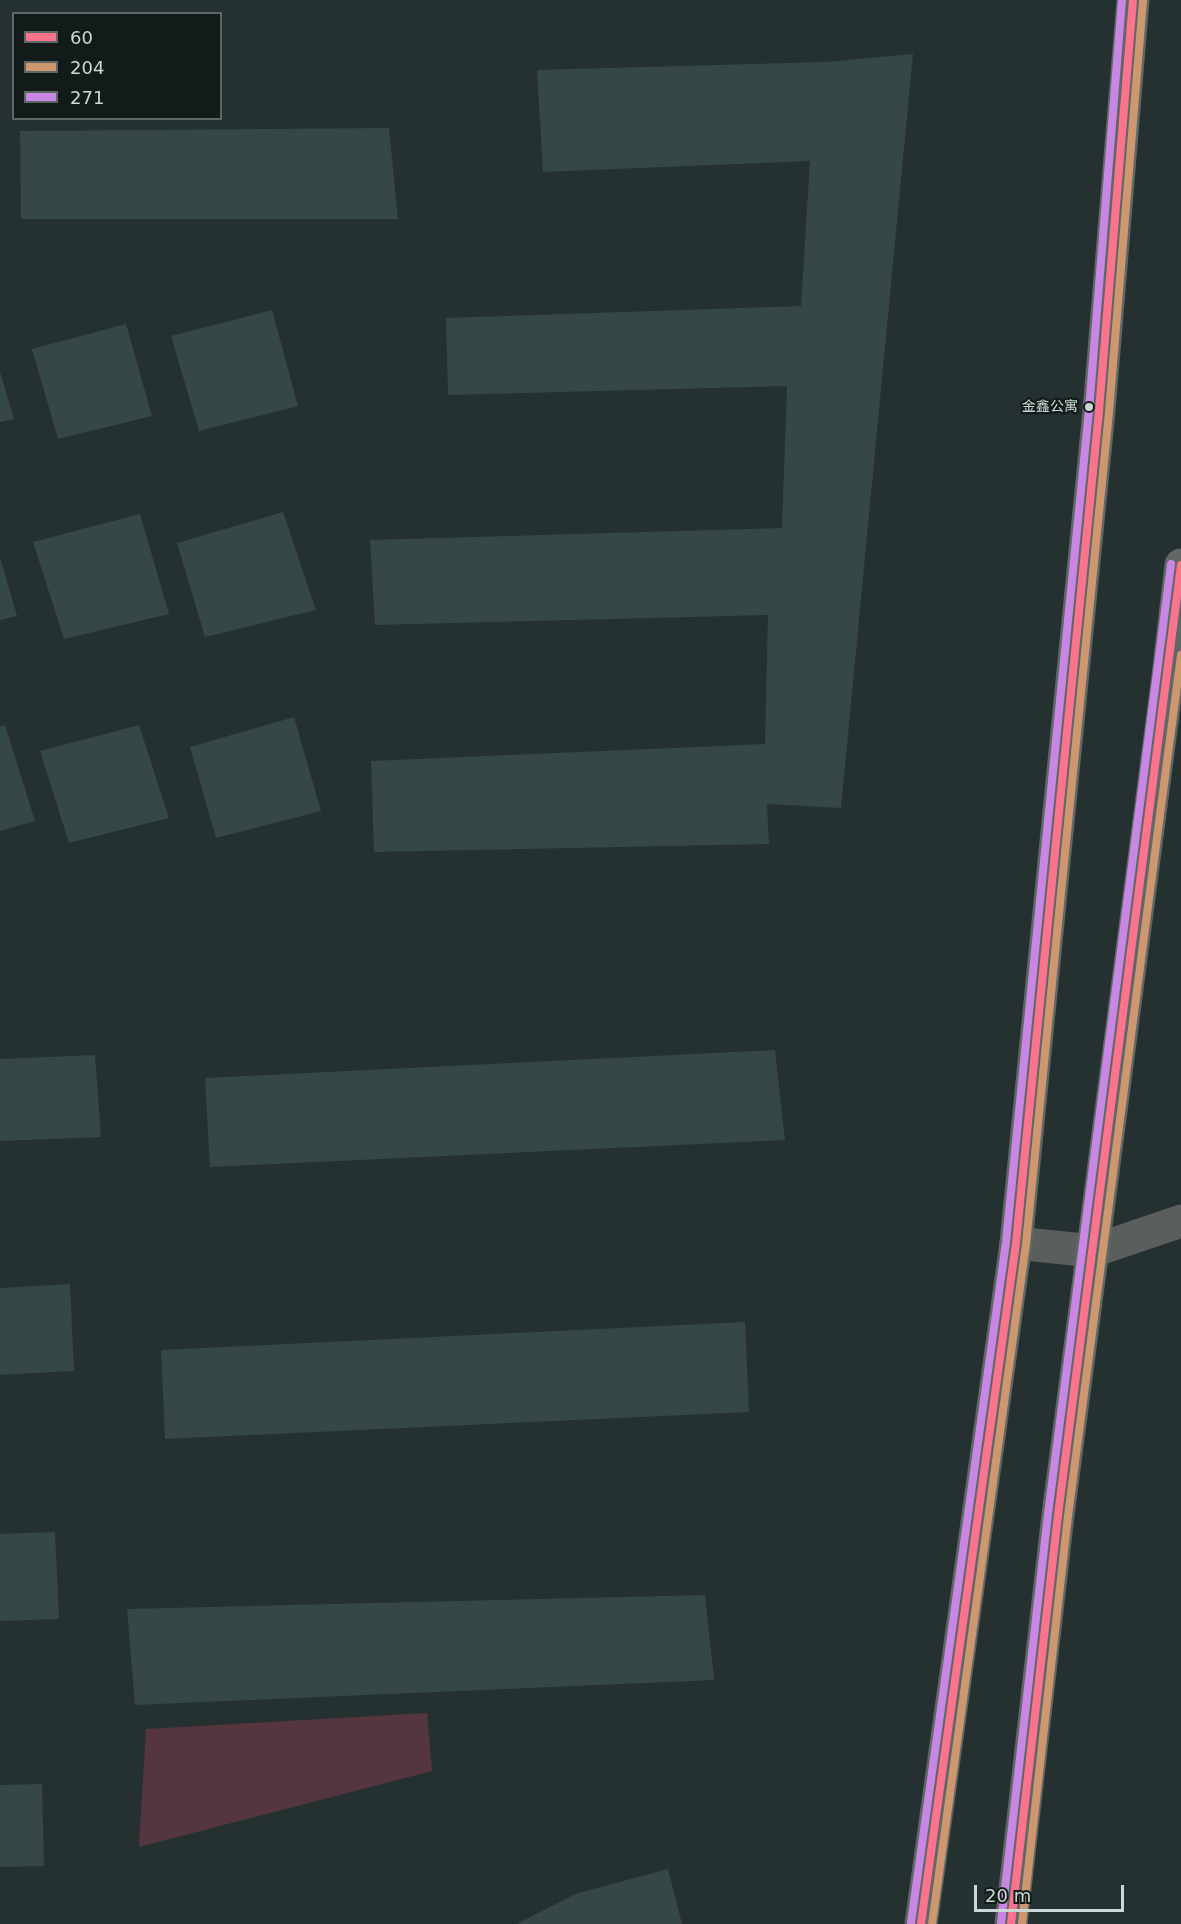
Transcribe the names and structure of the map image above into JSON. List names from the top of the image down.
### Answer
{
  "places": ["金鑫公寓"],
  "lines": ["transit line 60", "transit line 271", "transit line 204"],
  "legend": ["60", "204", "271"],
  "scale_bar": "20 m"
}
